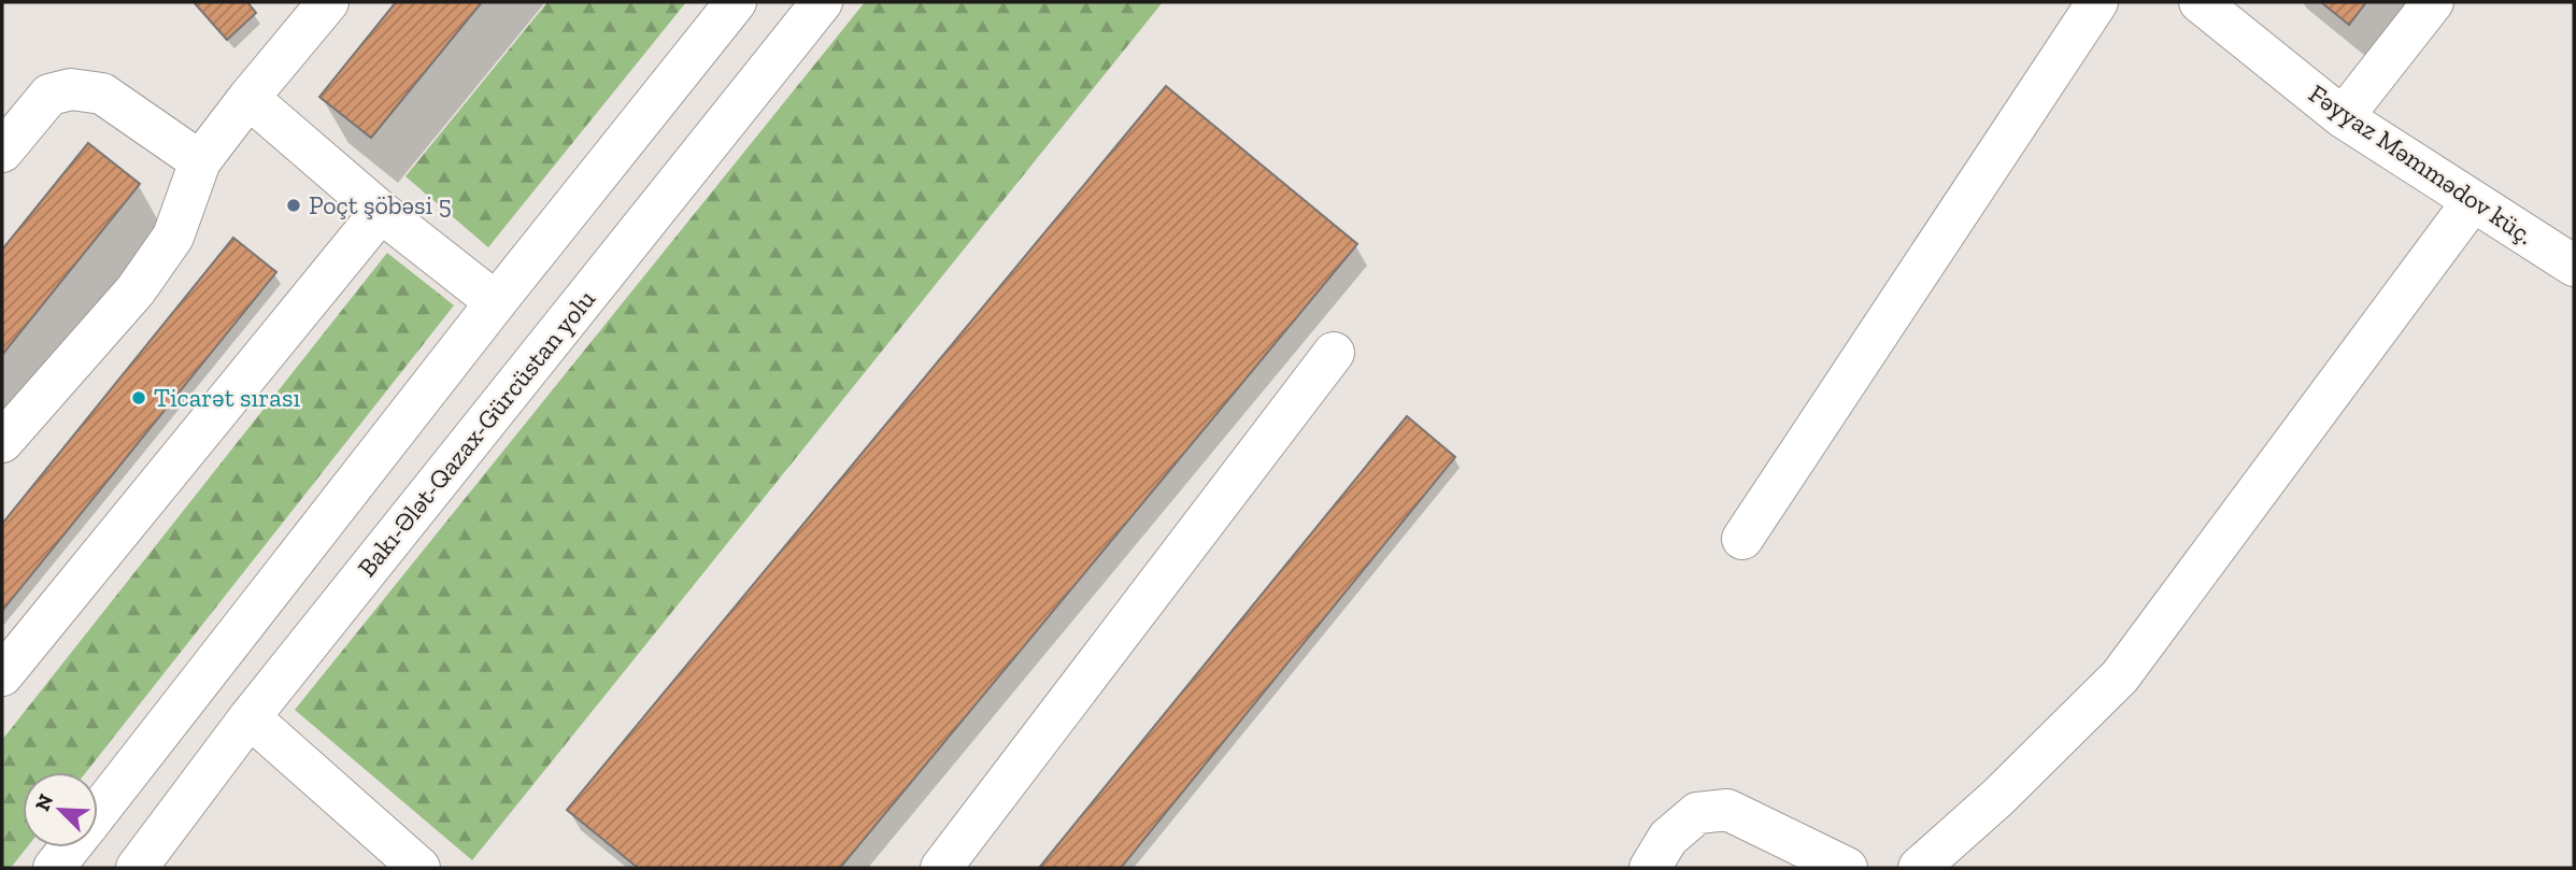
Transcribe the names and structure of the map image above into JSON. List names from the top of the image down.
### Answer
{
  "streets": {
    "main road": ["Fəyyaz Məmmədov küç.", "Bakı-Ələt-Qazax-Gürcüstan yolu"]
  },
  "places": ["Poçt şöbəsi 5", "Ticarət sırası"],
  "north": "top left"
}
